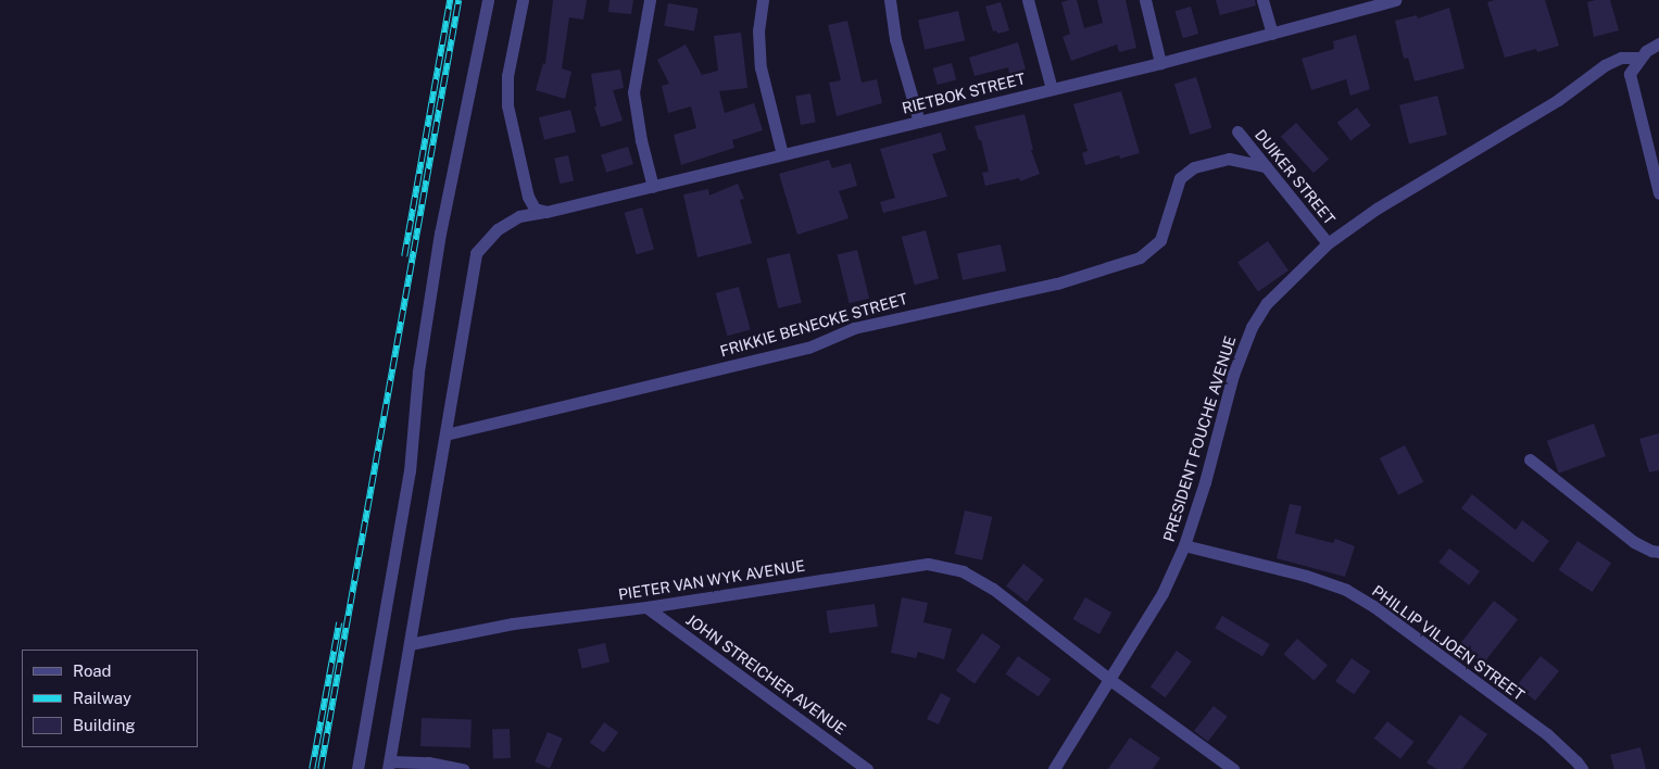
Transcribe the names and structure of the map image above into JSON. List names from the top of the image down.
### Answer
{
  "streets": {
    "street": [
      "RIETBOK STREET",
      "DUIKER STREET",
      "FRIKKIE BENECKE STREET",
      "PRESIDENT FOUCHE AVENUE",
      "PIETER VAN WYK AVENUE",
      "PHILLIP VILJOEN STREET",
      "JOHN STREICHER AVENUE"
    ]
  },
  "crossings": [
    ["RIETBOK STREET", "FRIKKIE BENECKE STREET"],
    ["RIETBOK STREET", "PIETER VAN WYK AVENUE"],
    ["DUIKER STREET", "FRIKKIE BENECKE STREET"],
    ["DUIKER STREET", "PRESIDENT FOUCHE AVENUE"],
    ["PRESIDENT FOUCHE AVENUE", "PIETER VAN WYK AVENUE"],
    ["PRESIDENT FOUCHE AVENUE", "PHILLIP VILJOEN STREET"],
    ["PIETER VAN WYK AVENUE", "JOHN STREICHER AVENUE"]
  ],
  "legend": ["Road", "Railway", "Building"]
}
